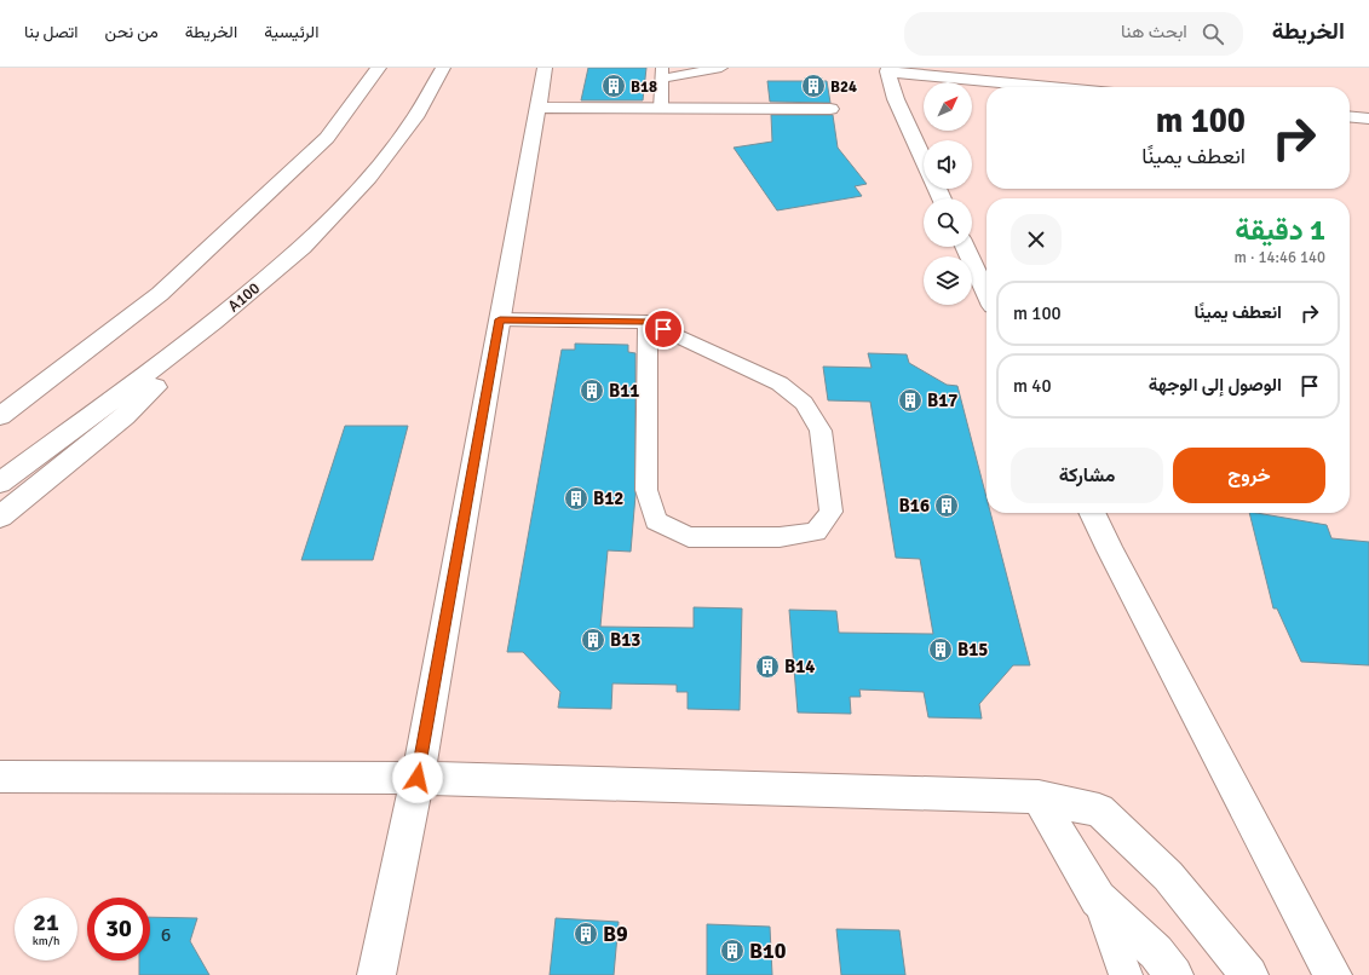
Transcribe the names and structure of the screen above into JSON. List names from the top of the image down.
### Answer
{
  "streets": {
    "main road": ["A100"]
  },
  "places": {
    "building": [
      "B18",
      "B24",
      "B11",
      "B17",
      "B12",
      "B16",
      "B13",
      "B15",
      "B14",
      "B9",
      "B10"
    ]
  },
  "house_numbers": ["6"],
  "north": "top right",
  "page": {
    "header": "الخريطة",
    "search": "ابحث هنا",
    "nav": [
      "الرئيسية",
      "الخريطة",
      "من نحن",
      "اتصل بنا"
    ],
    "turn": ["100 m", "انعطف يمينًا"],
    "heading": ["1 دقيقة", "140 m · 14:46"],
    "list": [
      {
        "name": "انعطف يمينًا",
        "value": "100 m"
      },
      {
        "name": "الوصول إلى الوجهة",
        "value": "40 m"
      }
    ],
    "buttons": ["خروج", "مشاركة"],
    "speed": "21 km/h",
    "limit": "30"
  }
}
